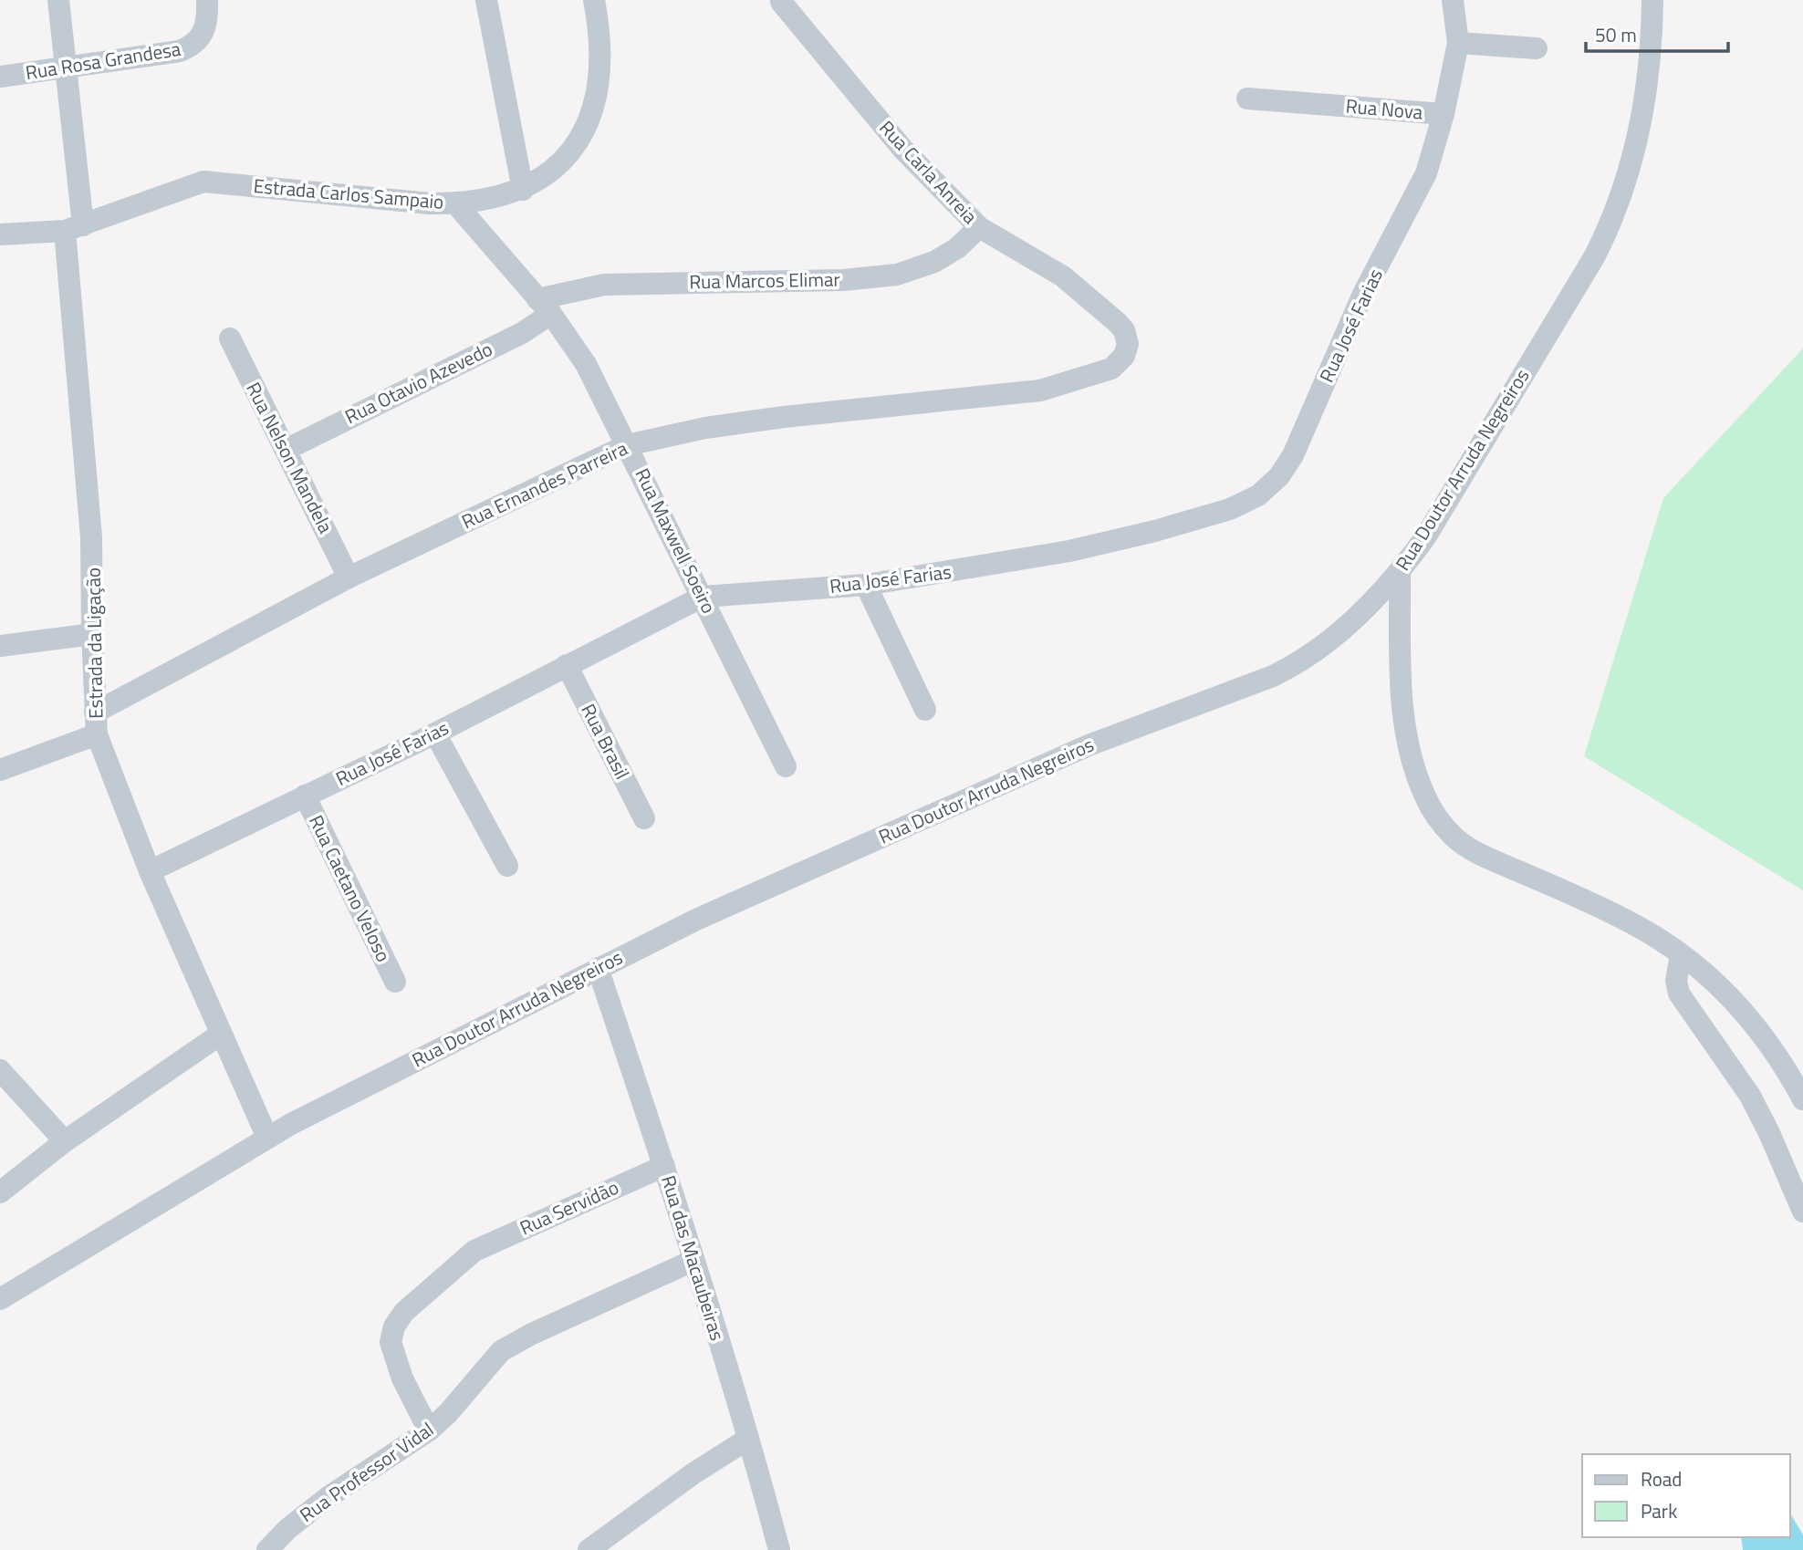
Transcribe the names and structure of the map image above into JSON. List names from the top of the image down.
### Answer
{
  "streets": {
    "street": [
      "Rua Rosa Grandesa",
      "Rua Nova",
      "Rua Carla Anreia",
      "Estrada Carlos Sampaio",
      "Rua Marcos Elimar",
      "Rua José Farias",
      "Rua Otavio Azevedo",
      "Rua Nelson Mandela",
      "Rua Doutor Arruda Negreiros",
      "Rua Ernandes Parreira",
      "Rua Maxwell Soeiro",
      "Estrada da Ligação",
      "Rua Brasil",
      "Rua Caetano Veloso",
      "Rua Servidão",
      "Rua das Macaubeiras",
      "Rua Professor Vidal"
    ]
  },
  "crossings": [
    ["Rua Rosa Grandesa", "Estrada da Ligação"],
    ["Rua Nova", "Rua José Farias"],
    ["Rua Carla Anreia", "Rua Marcos Elimar"],
    ["Rua Carla Anreia", "Rua Ernandes Parreira"],
    ["Estrada Carlos Sampaio", "Rua Maxwell Soeiro"],
    ["Estrada Carlos Sampaio", "Estrada da Ligação"],
    ["Rua Marcos Elimar", "Rua Otavio Azevedo"],
    ["Rua Marcos Elimar", "Rua Maxwell Soeiro"],
    ["Rua José Farias", "Rua Maxwell Soeiro"],
    ["Rua José Farias", "Estrada da Ligação"],
    ["Rua José Farias", "Rua Brasil"],
    ["Rua José Farias", "Rua Caetano Veloso"],
    ["Rua Otavio Azevedo", "Rua Nelson Mandela"],
    ["Rua Otavio Azevedo", "Rua Maxwell Soeiro"],
    ["Rua Nelson Mandela", "Rua Ernandes Parreira"],
    ["Rua Doutor Arruda Negreiros", "Estrada da Ligação"],
    ["Rua Doutor Arruda Negreiros", "Rua das Macaubeiras"],
    ["Rua Ernandes Parreira", "Rua Maxwell Soeiro"],
    ["Rua Ernandes Parreira", "Estrada da Ligação"],
    ["Rua Servidão", "Rua das Macaubeiras"],
    ["Rua Servidão", "Rua Professor Vidal"],
    ["Rua das Macaubeiras", "Rua Professor Vidal"]
  ],
  "legend": ["Road", "Park"],
  "scale_bar": "50 m"
}
